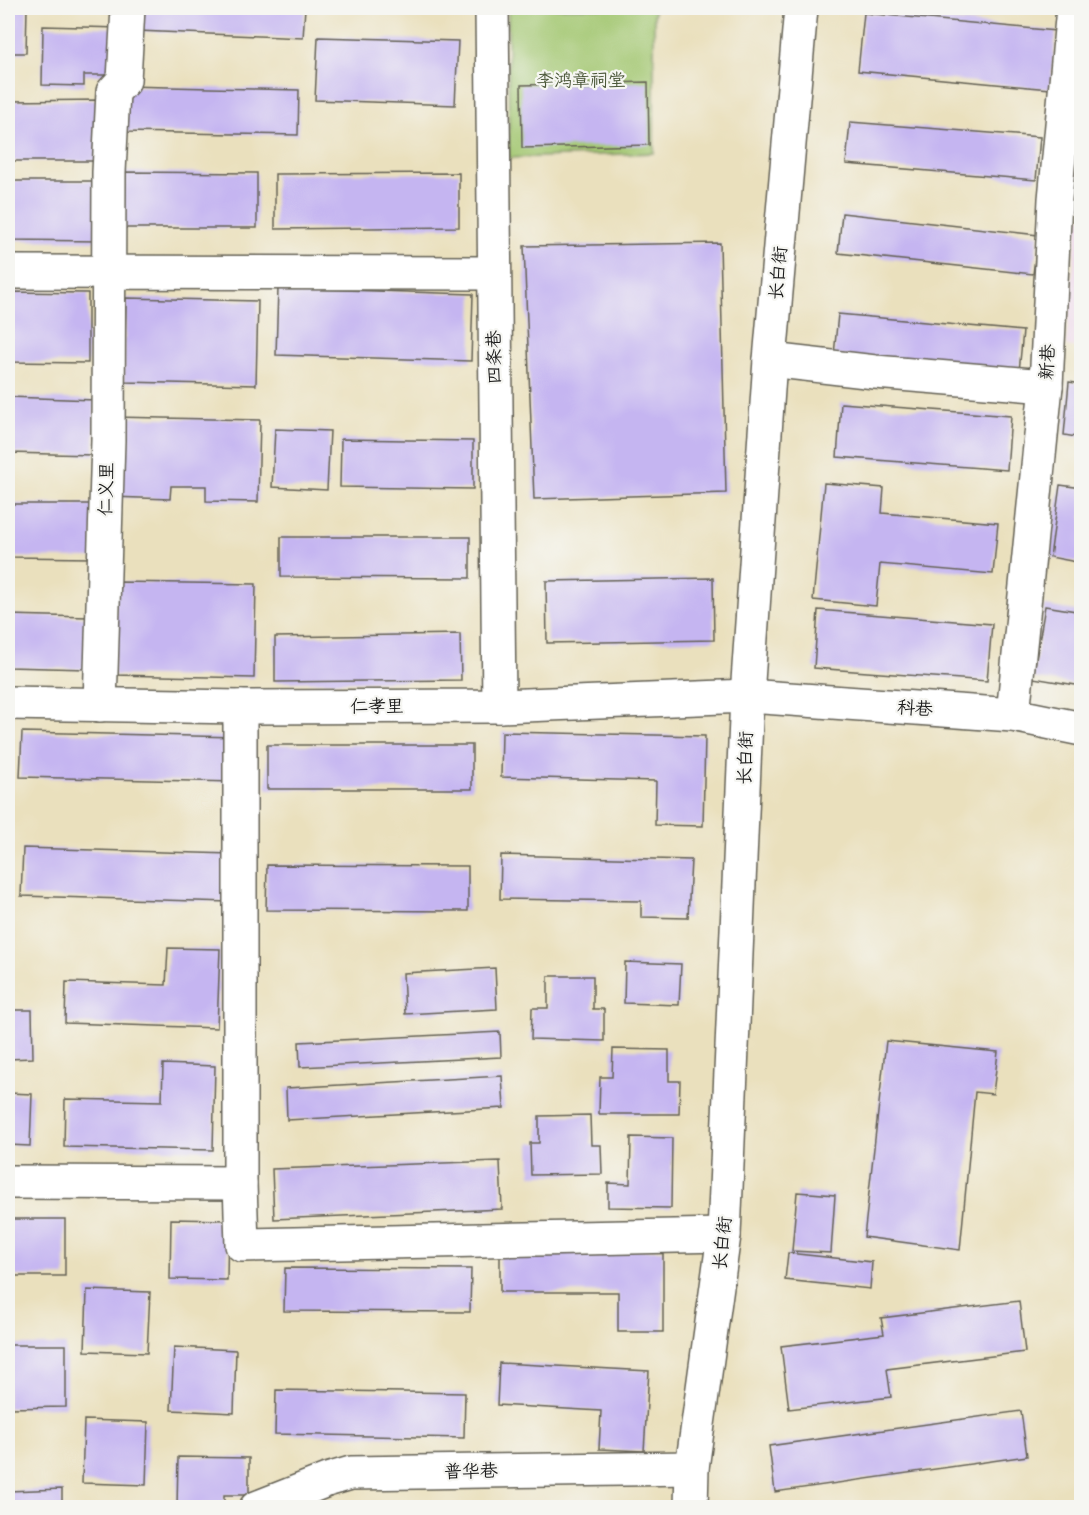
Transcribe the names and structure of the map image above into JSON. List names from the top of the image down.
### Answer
{
  "streets": {
    "street": [
      "长白街",
      "四条巷",
      "新巷",
      "仁义里",
      "仁孝里",
      "科巷",
      "普华巷"
    ]
  },
  "crossings": [
    ["长白街", "仁孝里"],
    ["长白街", "科巷"],
    ["长白街", "普华巷"],
    ["四条巷", "仁孝里"],
    ["新巷", "科巷"],
    ["仁义里", "仁孝里"],
    ["仁孝里", "科巷"]
  ],
  "parks": ["李鸿章祠堂"]
}
